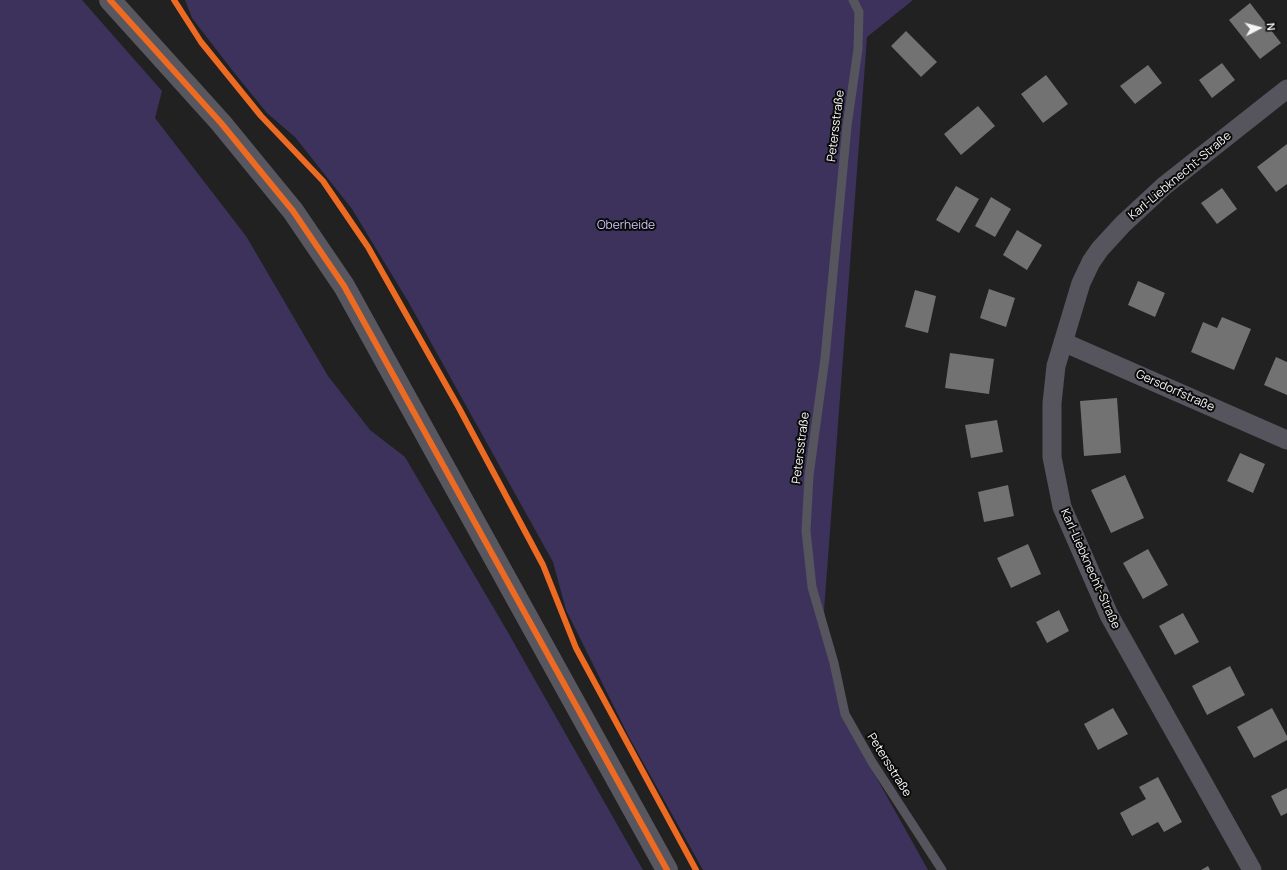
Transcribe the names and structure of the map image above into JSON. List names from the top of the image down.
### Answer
{
  "streets": {
    "street": ["Karl-Liebknecht-Straße", "Gersdorfstraße"],
    "lane": ["Petersstraße"]
  },
  "crossings": [
    ["Karl-Liebknecht-Straße", "Gersdorfstraße"]
  ],
  "parks": ["Oberheide"],
  "north": "right"
}
